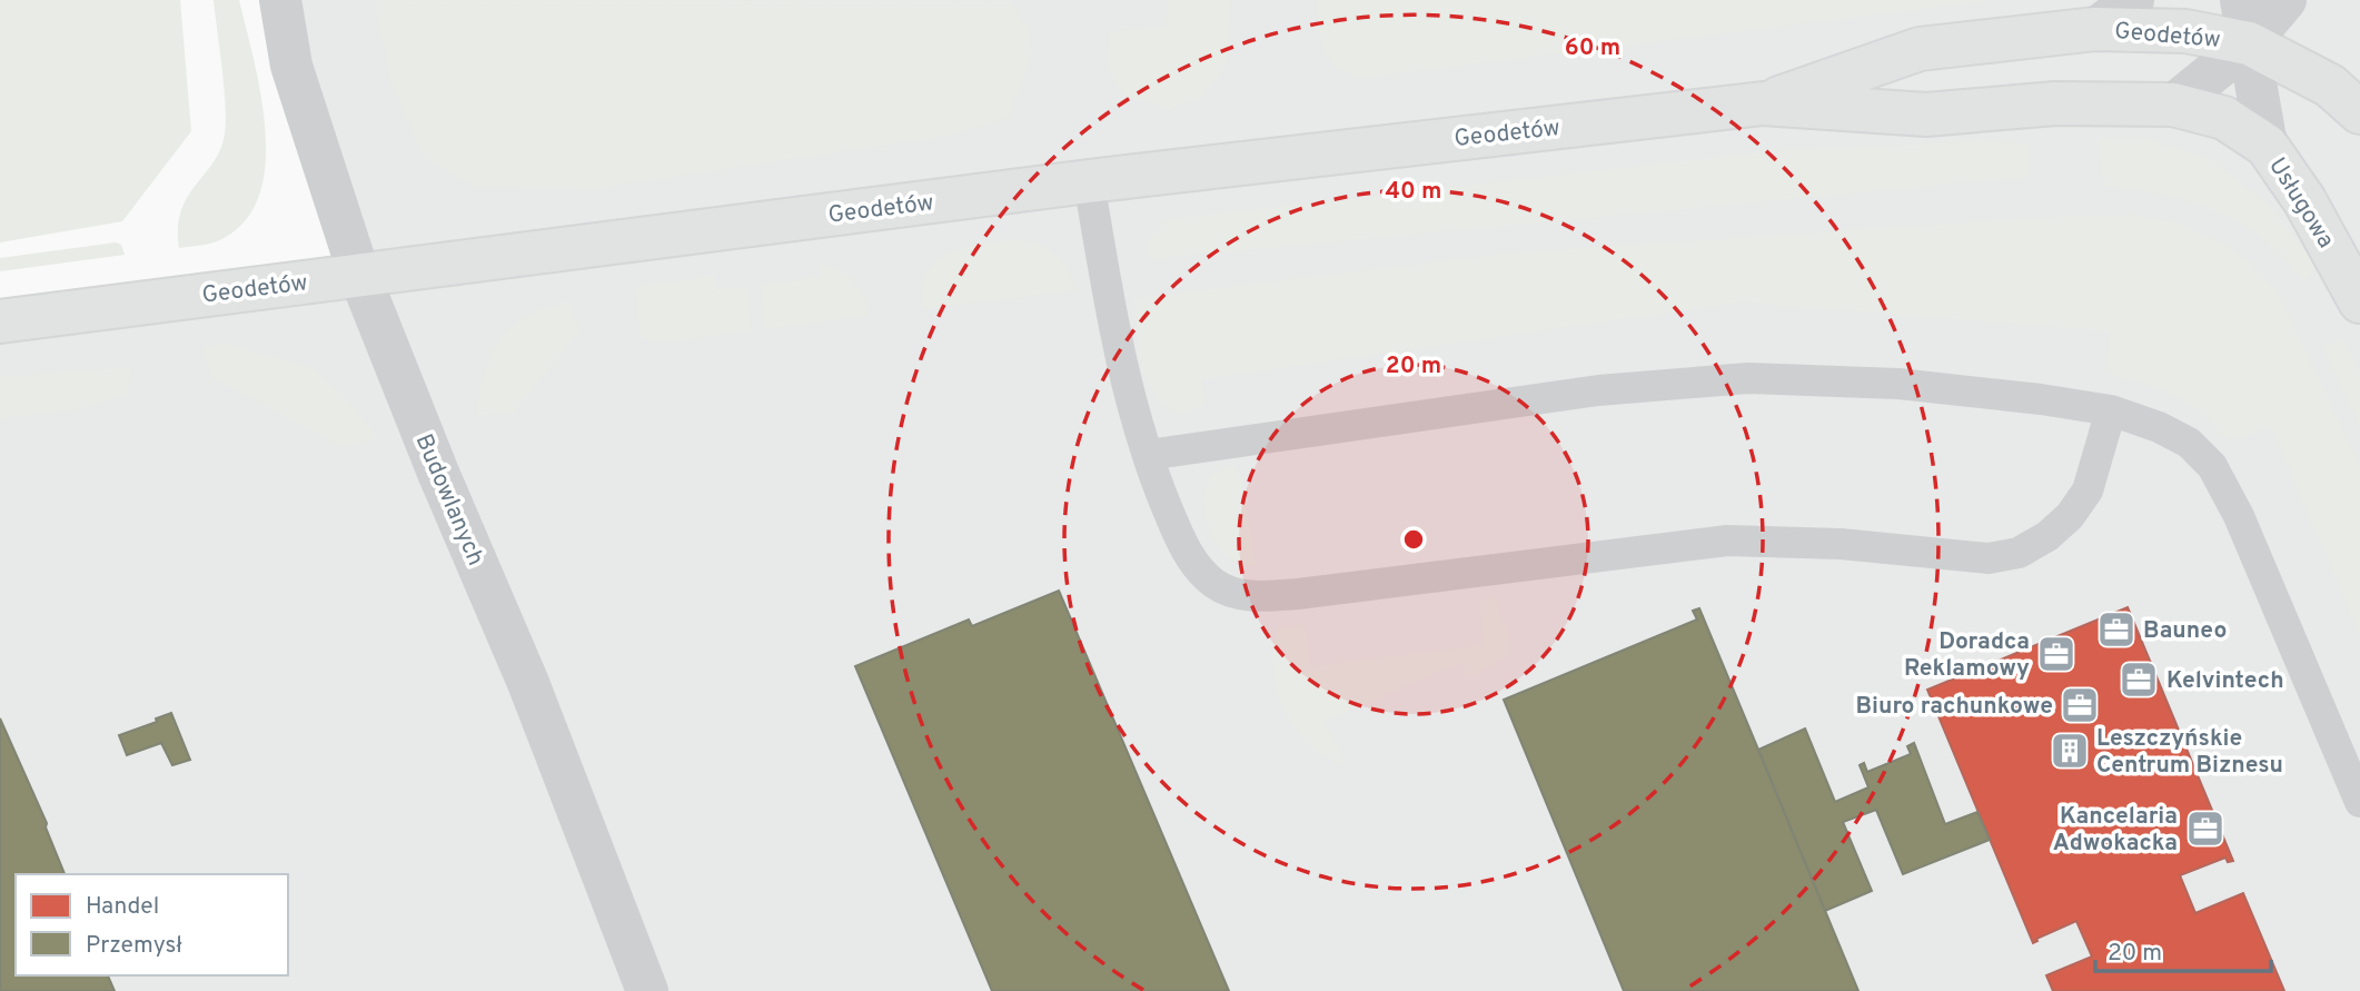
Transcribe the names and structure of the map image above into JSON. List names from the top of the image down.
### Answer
{
  "streets": {
    "street": ["Geodetów", "Usługowa", "Budowlanych"]
  },
  "crossings": [
    ["Geodetów", "Usługowa"],
    ["Geodetów", "Budowlanych"]
  ],
  "places": {
    "office": [
      "Bauneo",
      "Doradca Reklamowy",
      "Kelvintech",
      "Biuro rachunkowe",
      "Kancelaria Adwokacka"
    ],
    "building": ["Leszczyńskie Centrum Biznesu"]
  },
  "legend": ["Handel", "Przemysł"],
  "scale_bar": "20 m",
  "rings": ["60 m", "40 m", "20 m"]
}
